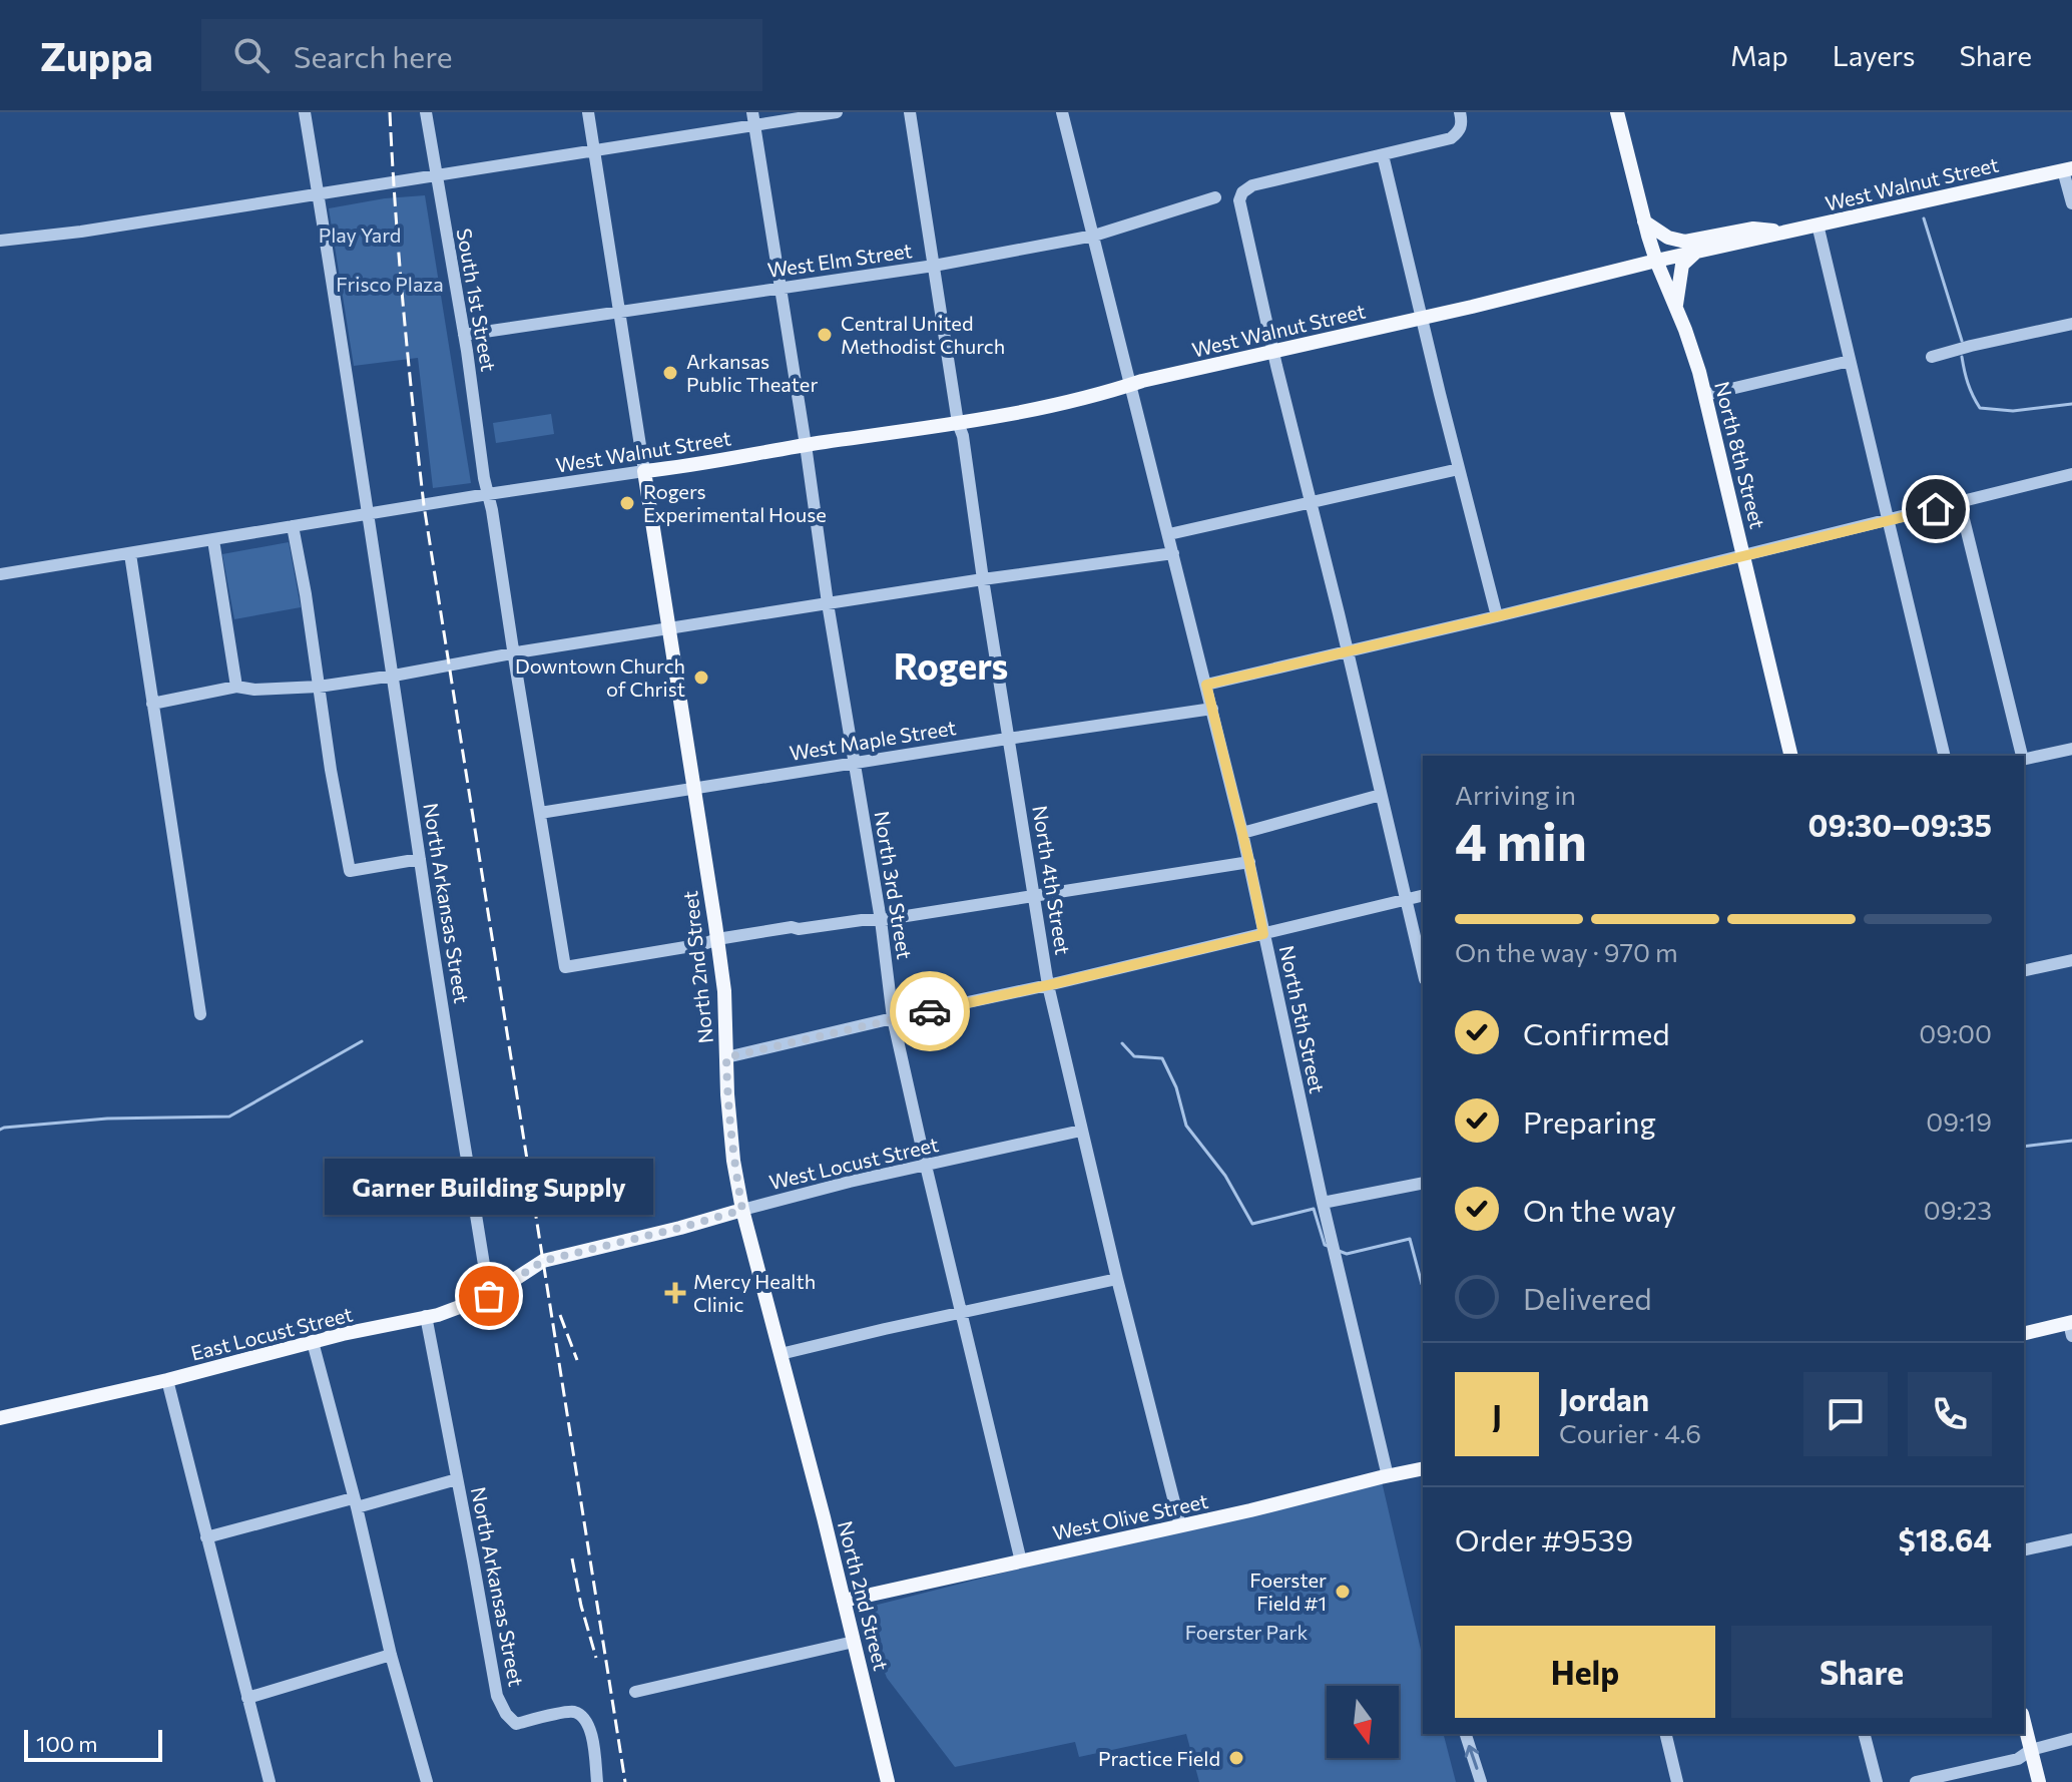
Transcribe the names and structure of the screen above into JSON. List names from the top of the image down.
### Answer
{
  "streets": {
    "main road": [
      "West Walnut Street",
      "North 8th Street",
      "North 2nd Street",
      "West Locust Street",
      "East Locust Street",
      "West Olive Street"
    ],
    "street": [
      "West Elm Street",
      "South 1st Street",
      "West Maple Street",
      "North 4th Street",
      "North 3rd Street",
      "North Arkansas Street",
      "North 5th Street"
    ]
  },
  "crossings": [
    ["West Walnut Street", "South 1st Street"],
    ["West Walnut Street", "North 8th Street"],
    ["West Walnut Street", "North 4th Street"],
    ["West Walnut Street", "North 3rd Street"],
    ["West Walnut Street", "North Arkansas Street"],
    ["West Walnut Street", "North 2nd Street"],
    ["West Walnut Street", "North 5th Street"],
    ["West Elm Street", "South 1st Street"],
    ["West Elm Street", "North 4th Street"],
    ["West Elm Street", "North 3rd Street"],
    ["West Elm Street", "North 5th Street"],
    ["South 1st Street", "West Maple Street"],
    ["South 1st Street", "North 2nd Street"],
    ["West Maple Street", "North 4th Street"],
    ["West Maple Street", "North 3rd Street"],
    ["West Maple Street", "North 2nd Street"],
    ["West Maple Street", "North 5th Street"],
    ["North 4th Street", "West Locust Street"],
    ["North 4th Street", "West Olive Street"],
    ["North 3rd Street", "West Locust Street"],
    ["North 3rd Street", "West Olive Street"],
    ["North Arkansas Street", "East Locust Street"],
    ["North 2nd Street", "West Locust Street"],
    ["North 2nd Street", "West Olive Street"],
    ["North 5th Street", "West Olive Street"],
    ["West Locust Street", "East Locust Street"]
  ],
  "districts": ["Rogers"],
  "parks": ["Play Yard", "Frisco Plaza", "Foerster Park"],
  "places": {
    "other": [
      "Central United Methodist Church",
      "Arkansas Public Theater",
      "Rogers Experimental House",
      "Downtown Church of Christ",
      "Garner Building Supply",
      "Foerster Field #1",
      "Practice Field"
    ],
    "health": ["Mercy Health Clinic"]
  },
  "scale_bar": "100 m",
  "north": "bottom",
  "page": {
    "header": "Zuppa",
    "search": "Search here",
    "nav": ["Map", "Layers", "Share"],
    "heading": ["4 min", "Arriving in", "09:30–09:35"],
    "panel": [
      "Jordan",
      "Courier · 4.6",
      "Order #9539",
      "$18.64"
    ],
    "bar": "On the way · 970 m",
    "list": [
      ["Confirmed", "09:00"],
      ["Preparing", "09:19"],
      ["On the way", "09:23"],
      "Delivered"
    ],
    "bubble": "Garner Building Supply",
    "round": "J",
    "buttons": ["Help", "Share"],
    "scale": "100 m"
  }
}
